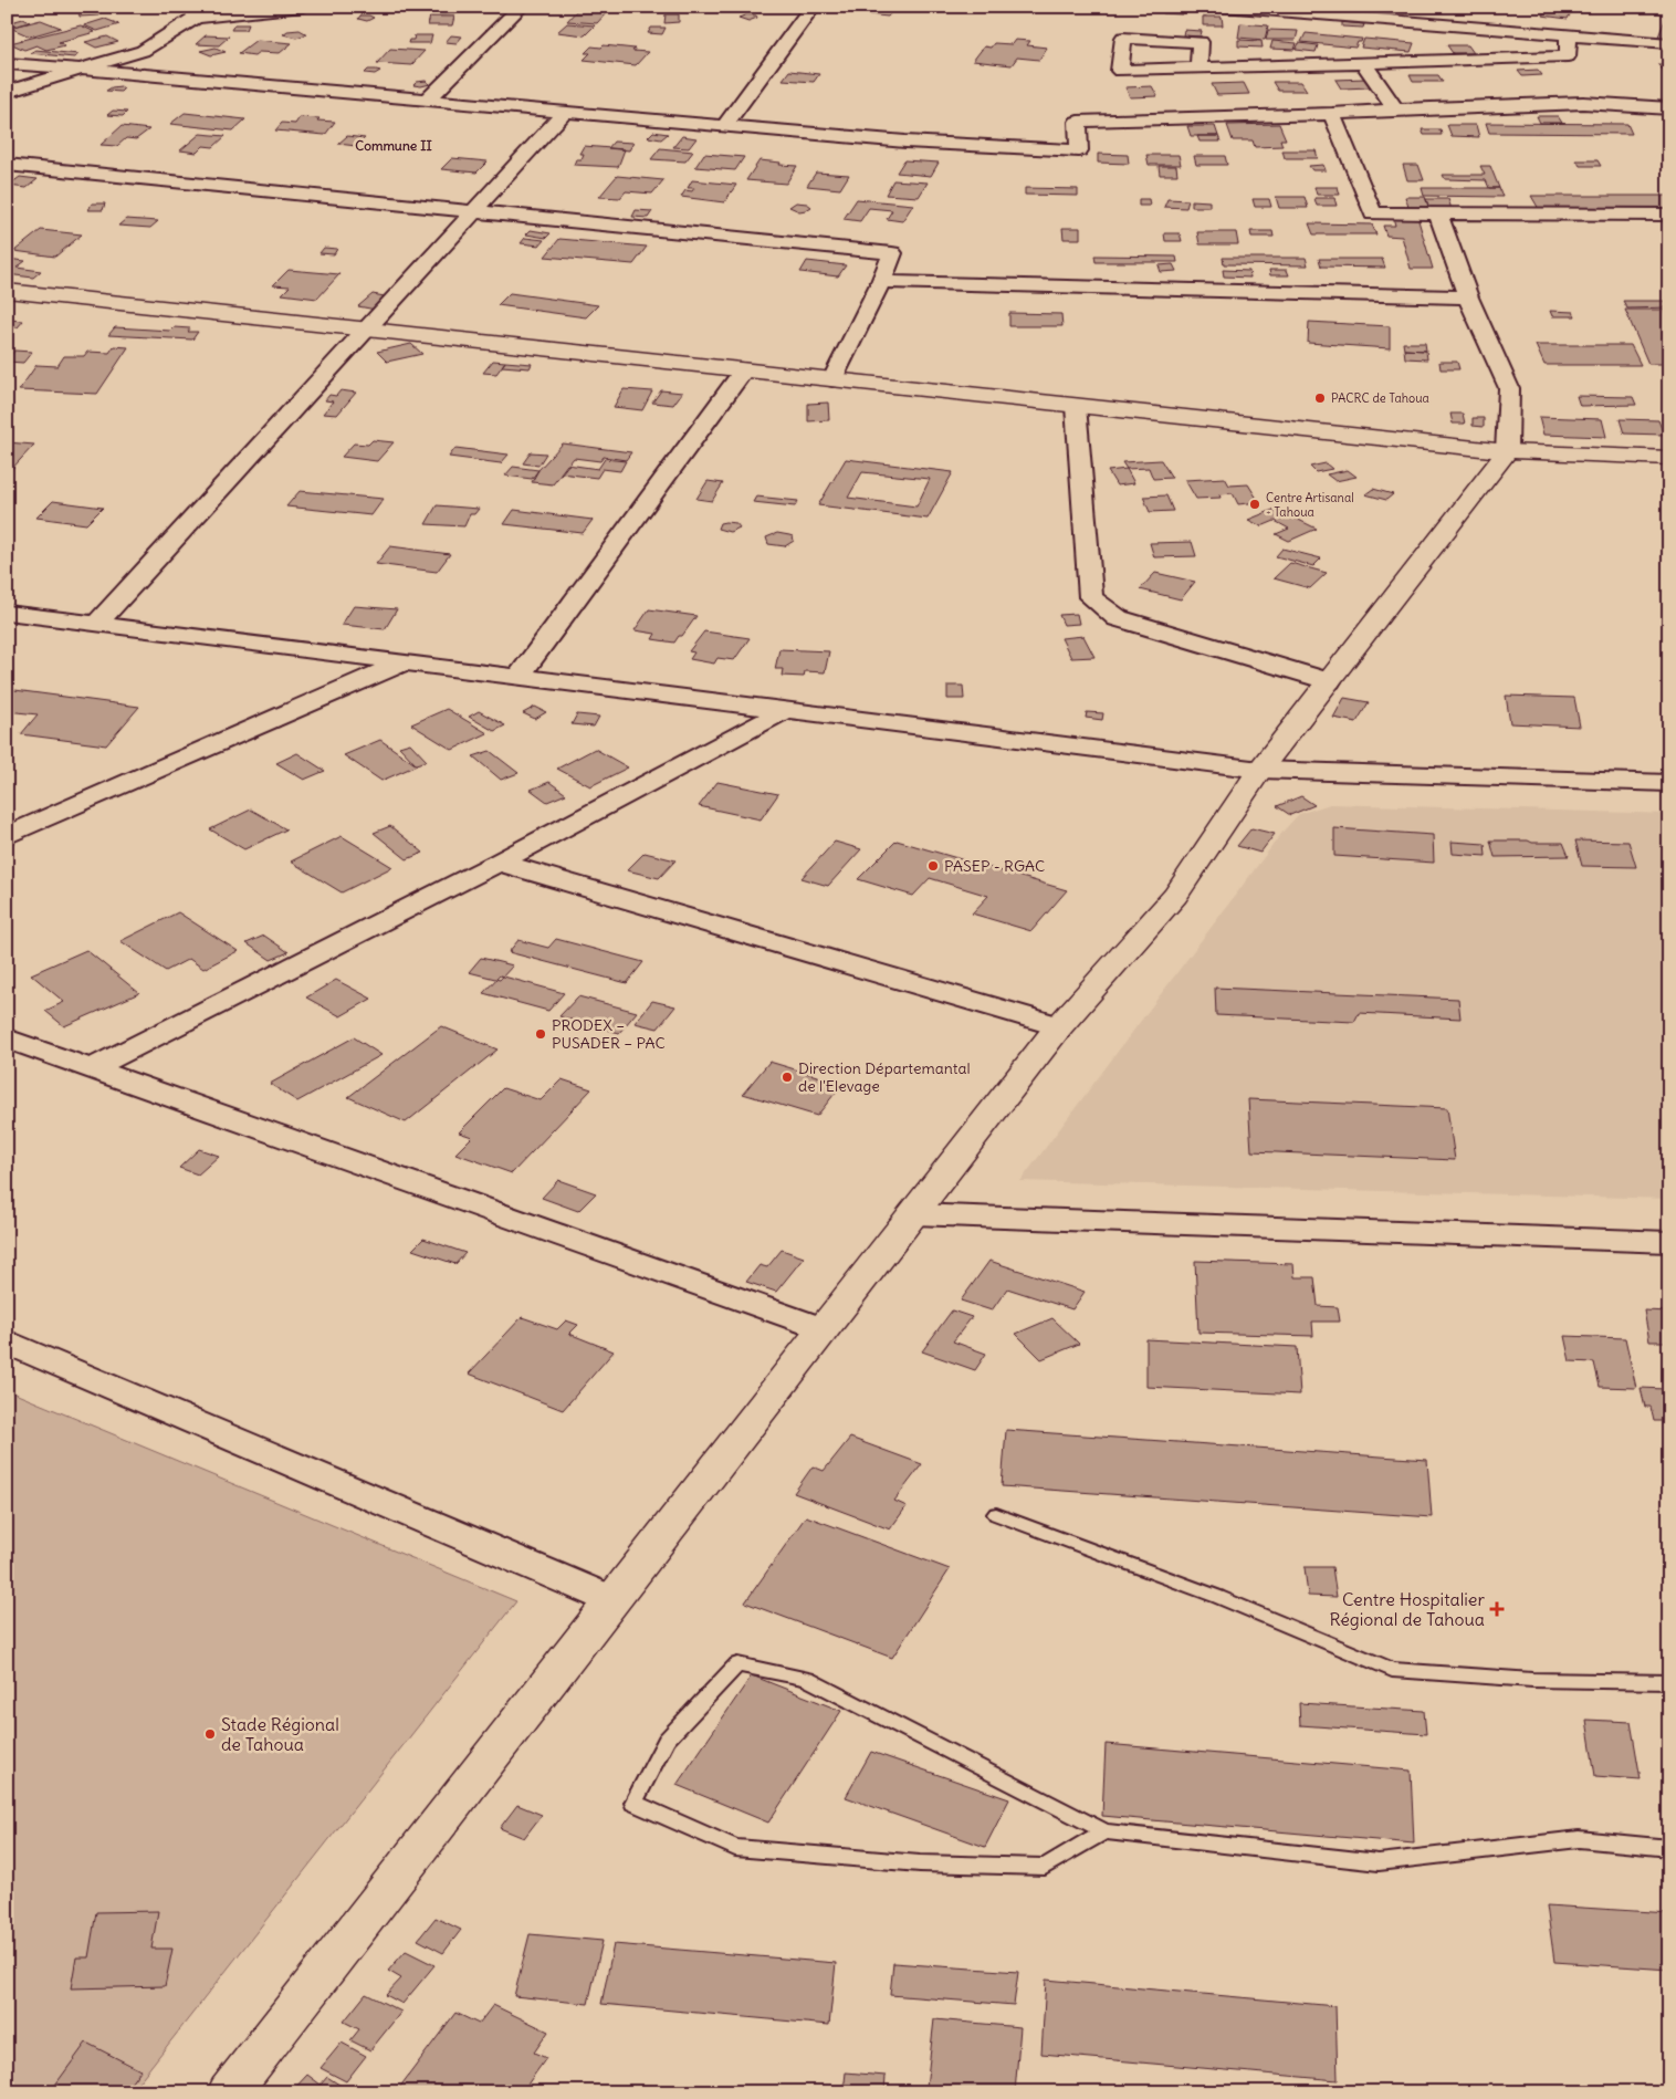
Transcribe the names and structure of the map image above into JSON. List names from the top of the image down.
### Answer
{
  "districts": ["Commune II"],
  "places": {
    "other": [
      "PACRC de Tahoua",
      "Centre Artisanal - Tahoua",
      "PASEP - RGAC",
      "PRODEX – PUSADER – PAC",
      "Direction Départemantal de l'Elevage",
      "Stade Régional de Tahoua"
    ],
    "health": ["Centre Hospitalier Régional de Tahoua"]
  }
}
